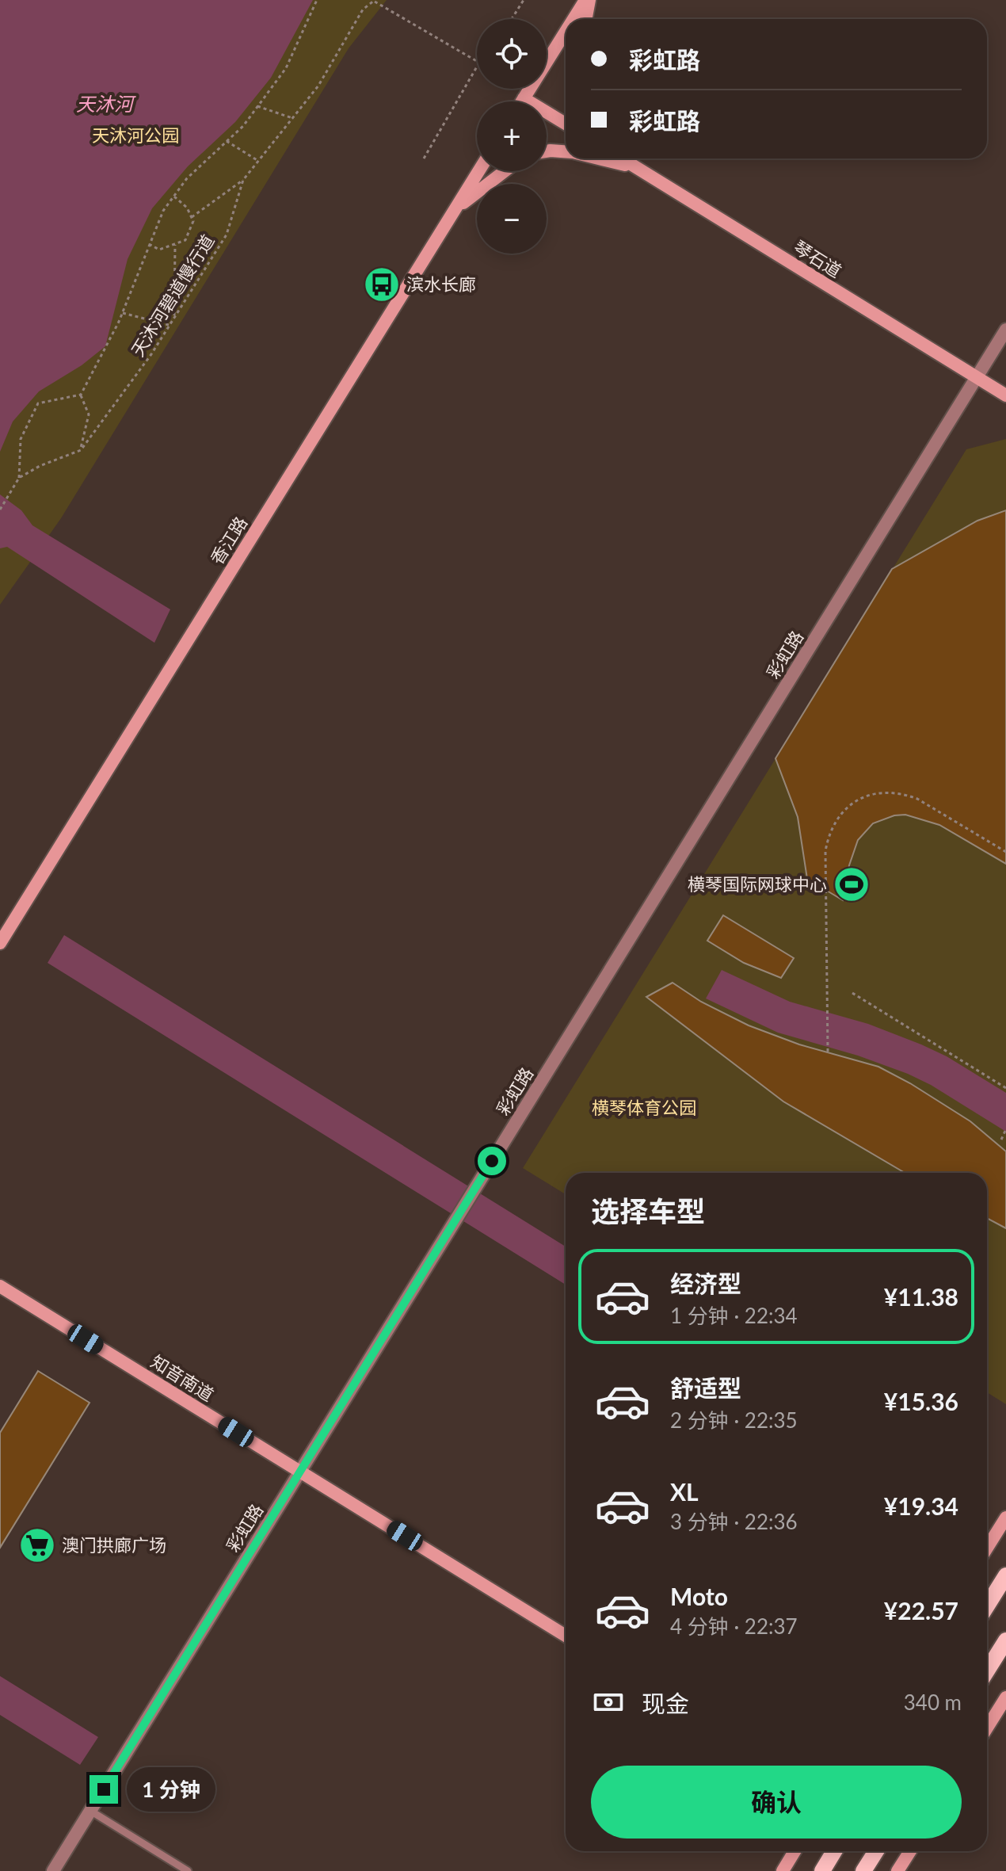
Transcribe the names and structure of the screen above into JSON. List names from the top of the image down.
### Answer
{
  "streets": {
    "main road": ["琴石道", "香江路", "知音南道"],
    "street": ["彩虹路"],
    "path": ["天沐河碧道慢行道"]
  },
  "crossings": [
    ["琴石道", "彩虹路"],
    ["彩虹路", "知音南道"]
  ],
  "water": ["天沐河"],
  "parks": ["天沐河公园", "横琴体育公园"],
  "places": {
    "bus stop": ["滨水长廊"],
    "sports": ["横琴国际网球中心"],
    "supermarket": ["澳门拱廊广场"]
  },
  "page": {
    "map_buttons": ["+", "−"],
    "banner": ["彩虹路", "彩虹路"],
    "heading": "选择车型",
    "list": [
      {
        "name": "经济型",
        "note": "1 分钟 · 22:34",
        "value": "¥11.38"
      },
      {
        "name": "舒适型",
        "note": "2 分钟 · 22:35",
        "value": "¥15.36"
      },
      {
        "name": "XL",
        "note": "3 分钟 · 22:36",
        "value": "¥19.34"
      },
      {
        "name": "Moto",
        "note": "4 分钟 · 22:37",
        "value": "¥22.57"
      }
    ],
    "pay": ["现金", "340 m"],
    "buttons": "确认",
    "bubble": "1 分钟"
  }
}
